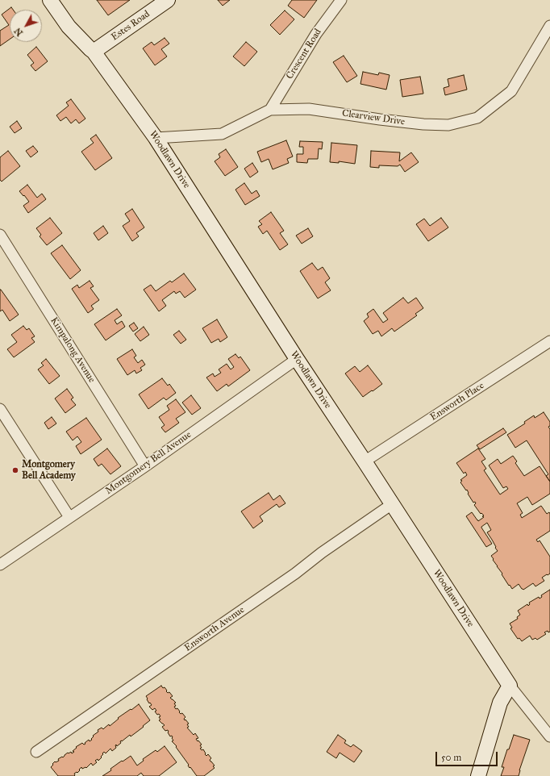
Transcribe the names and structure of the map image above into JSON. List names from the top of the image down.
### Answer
{
  "streets": {
    "main road": ["Estes Road", "Woodlawn Drive"],
    "street": [
      "Crescent Road",
      "Clearview Drive",
      "Kimpalong Avenue",
      "Ensworth Place",
      "Montgomery Bell Avenue",
      "Ensworth Avenue"
    ]
  },
  "crossings": [
    ["Estes Road", "Woodlawn Drive"],
    ["Crescent Road", "Clearview Drive"],
    ["Clearview Drive", "Woodlawn Drive"],
    ["Woodlawn Drive", "Ensworth Place"],
    ["Woodlawn Drive", "Montgomery Bell Avenue"],
    ["Woodlawn Drive", "Ensworth Avenue"],
    ["Kimpalong Avenue", "Montgomery Bell Avenue"]
  ],
  "places": ["Montgomery Bell Academy"],
  "scale_bar": "50 m",
  "north": "bottom left"
}
